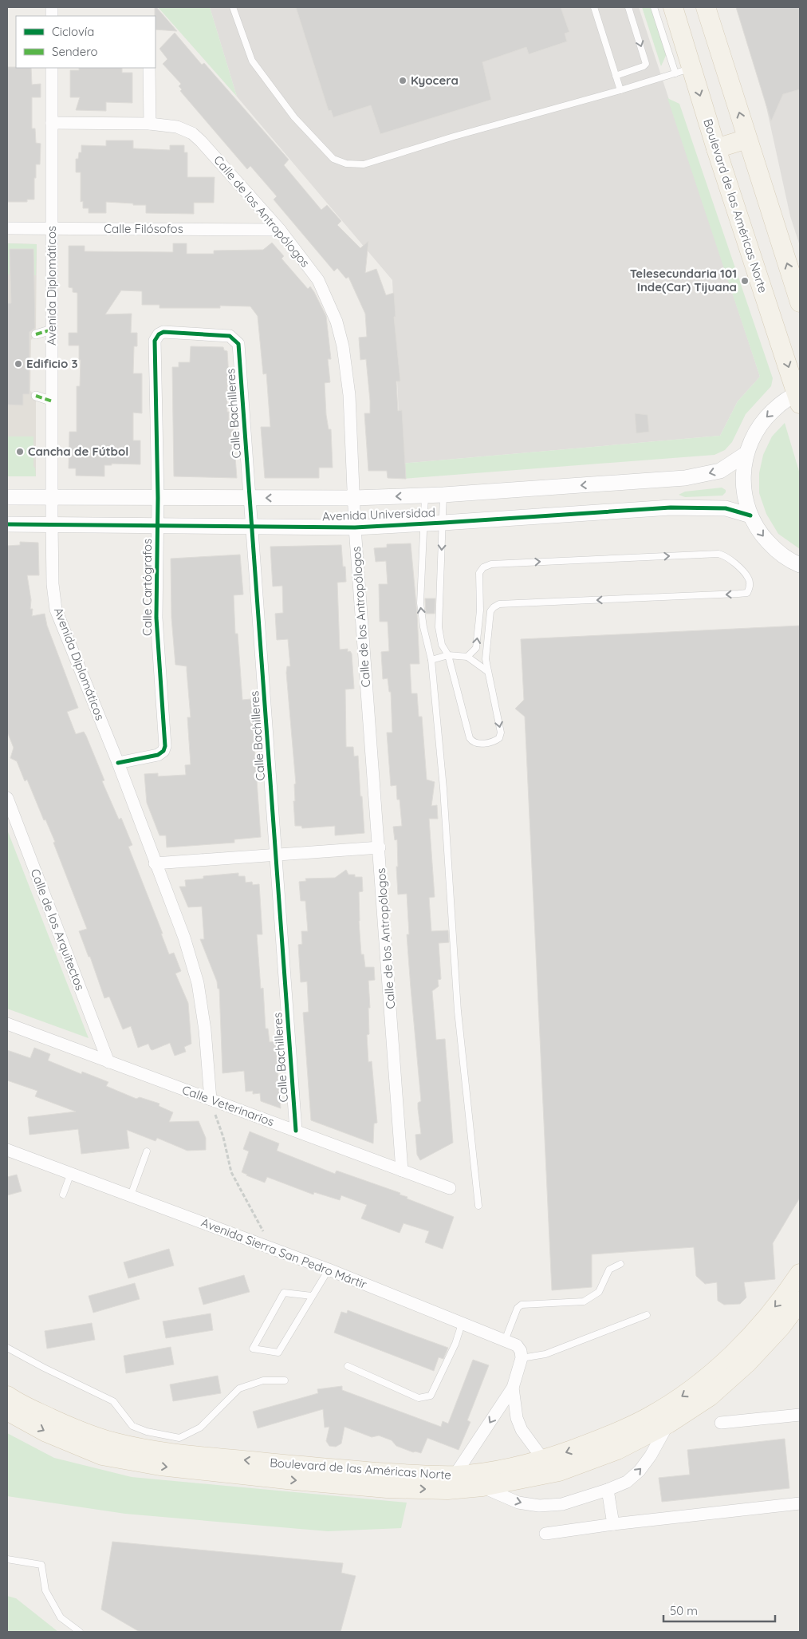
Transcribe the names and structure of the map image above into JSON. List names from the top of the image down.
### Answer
{
  "streets": {
    "main road": ["Boulevard de las Américas Norte"],
    "street": [
      "Calle de los Antropólogos",
      "Calle Filósofos",
      "Avenida Diplomáticos",
      "Calle Bachilleres",
      "Avenida Universidad",
      "Calle Cartógrafos",
      "Calle de los Arquitectos",
      "Calle Veterinarios",
      "Avenida Sierra San Pedro Mártir"
    ]
  },
  "crossings": [
    ["Calle de los Antropólogos", "Calle Filósofos"],
    ["Calle de los Antropólogos", "Avenida Diplomáticos"],
    ["Calle de los Antropólogos", "Avenida Universidad"],
    ["Calle de los Antropólogos", "Calle Veterinarios"],
    ["Calle Filósofos", "Avenida Diplomáticos"],
    ["Avenida Diplomáticos", "Avenida Universidad"],
    ["Avenida Diplomáticos", "Calle Cartógrafos"],
    ["Avenida Diplomáticos", "Calle Veterinarios"],
    ["Calle Bachilleres", "Avenida Universidad"],
    ["Calle Bachilleres", "Calle Cartógrafos"],
    ["Calle Bachilleres", "Calle Veterinarios"],
    ["Avenida Universidad", "Calle Cartógrafos"],
    ["Calle de los Arquitectos", "Calle Veterinarios"]
  ],
  "places": [
    "Kyocera",
    "Telesecundaria 101 Inde(Car) Tijuana",
    "Edificio 3",
    "Cancha de Fútbol"
  ],
  "legend": ["Ciclovía", "Sendero"],
  "scale_bar": "50 m"
}
